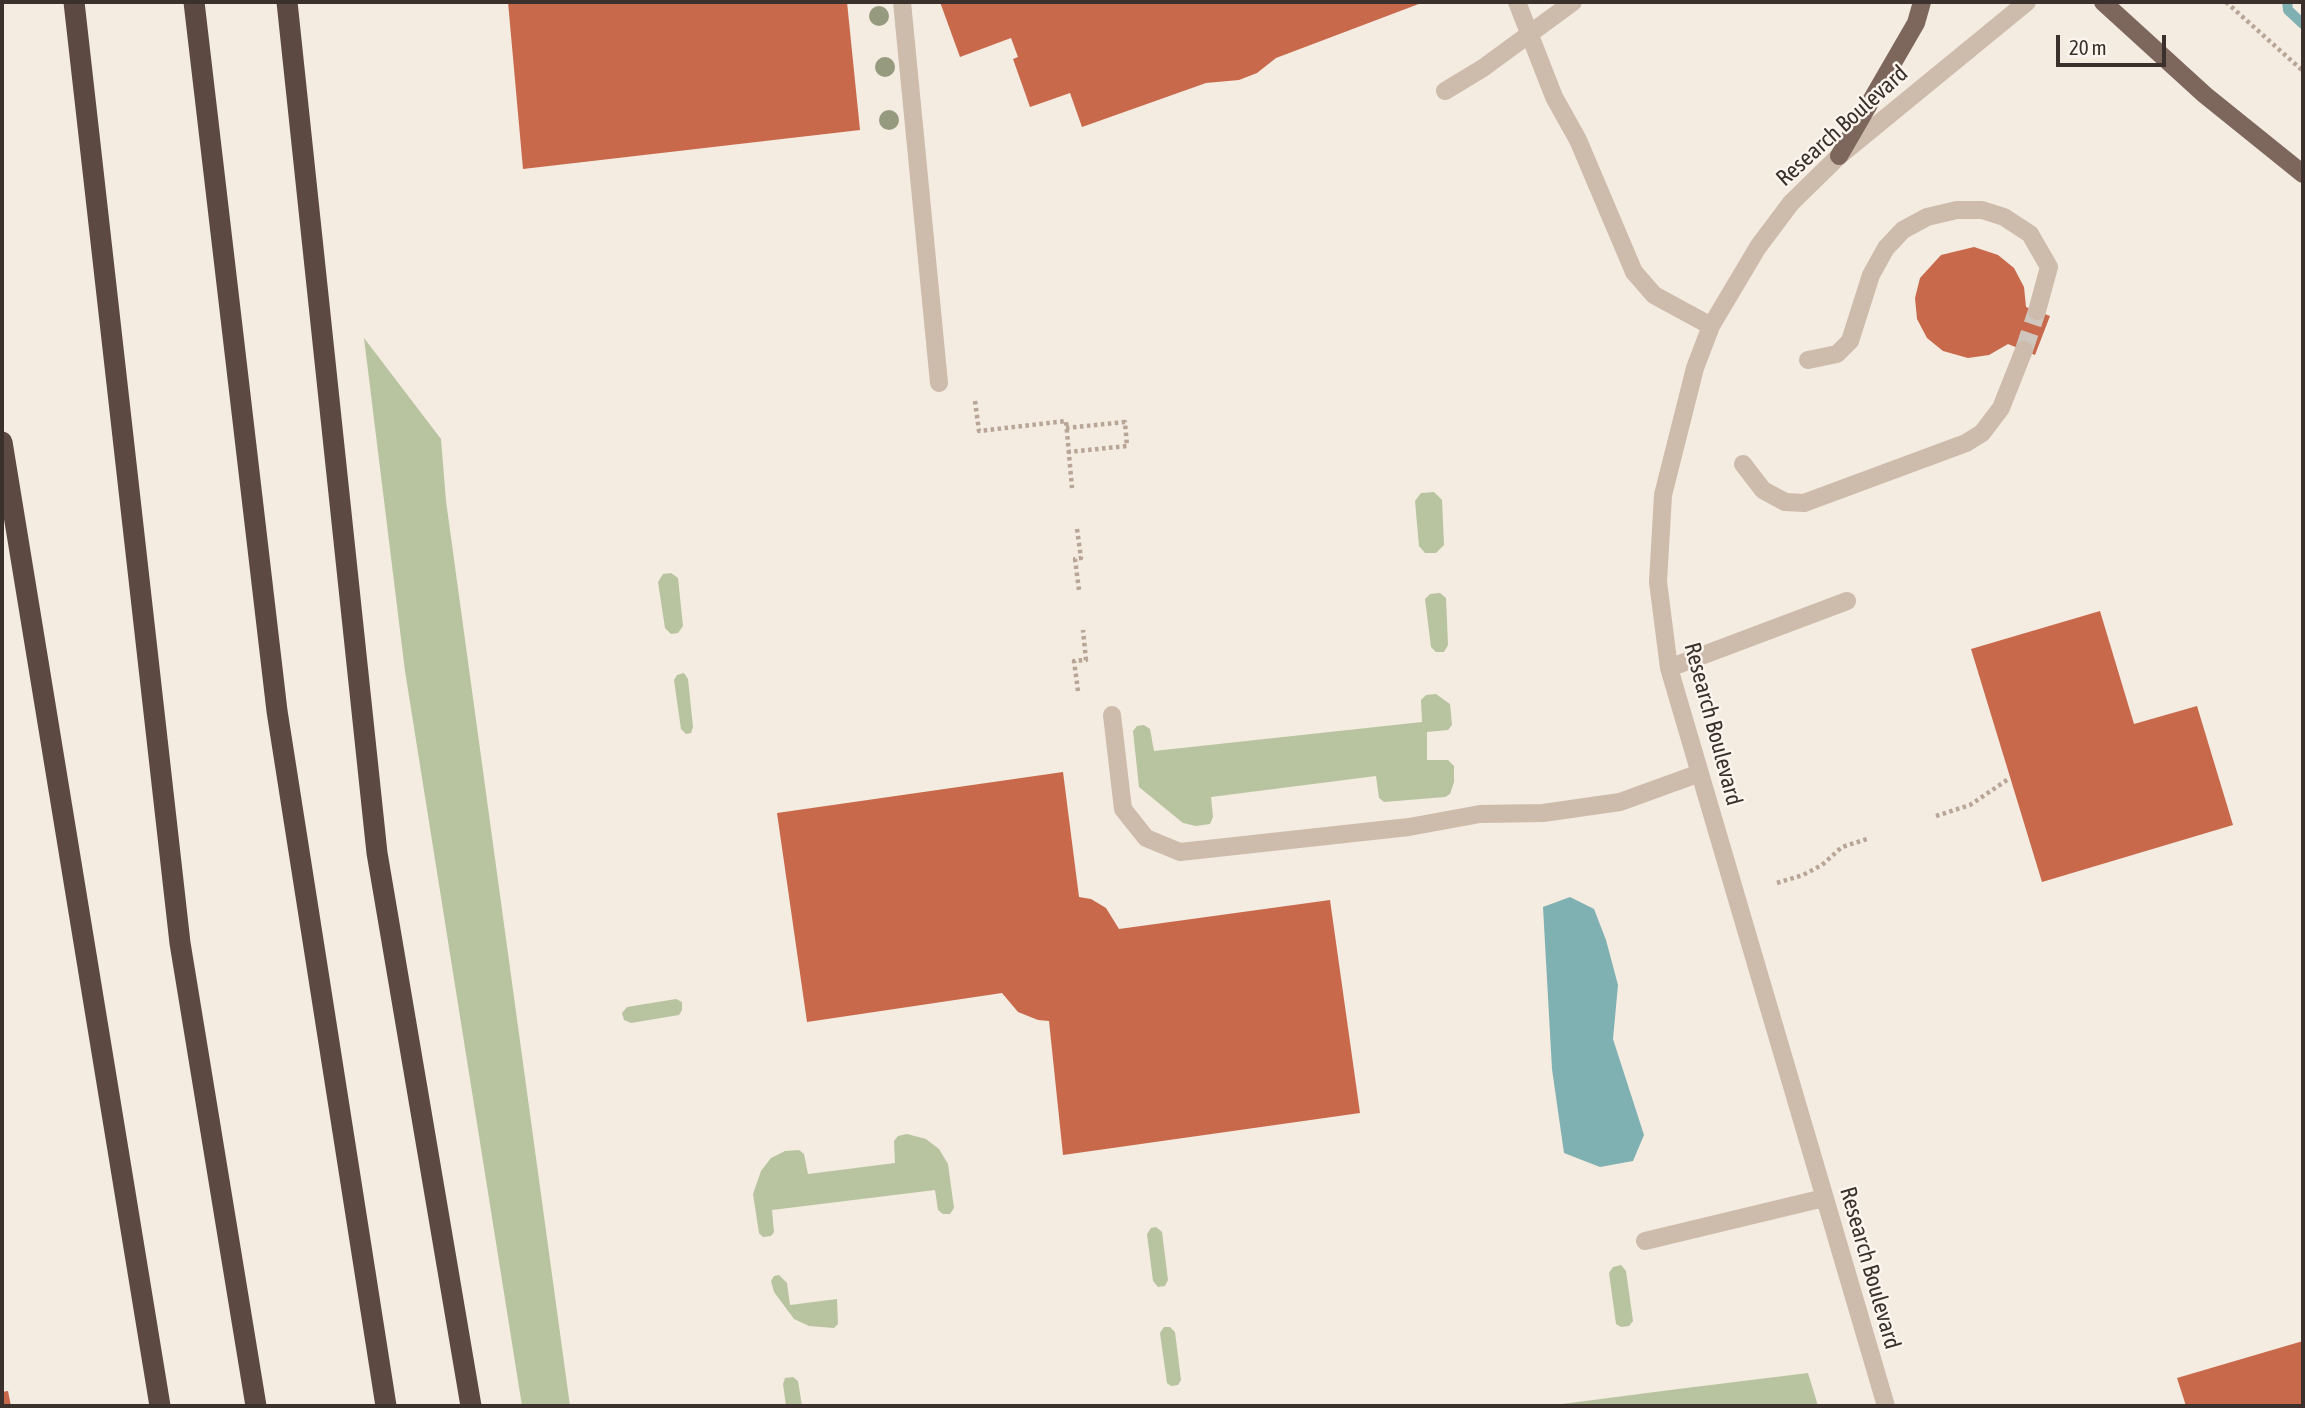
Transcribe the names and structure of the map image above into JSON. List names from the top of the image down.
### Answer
{
  "streets": {
    "street": ["Research Boulevard"]
  },
  "scale_bar": "20 m"
}
